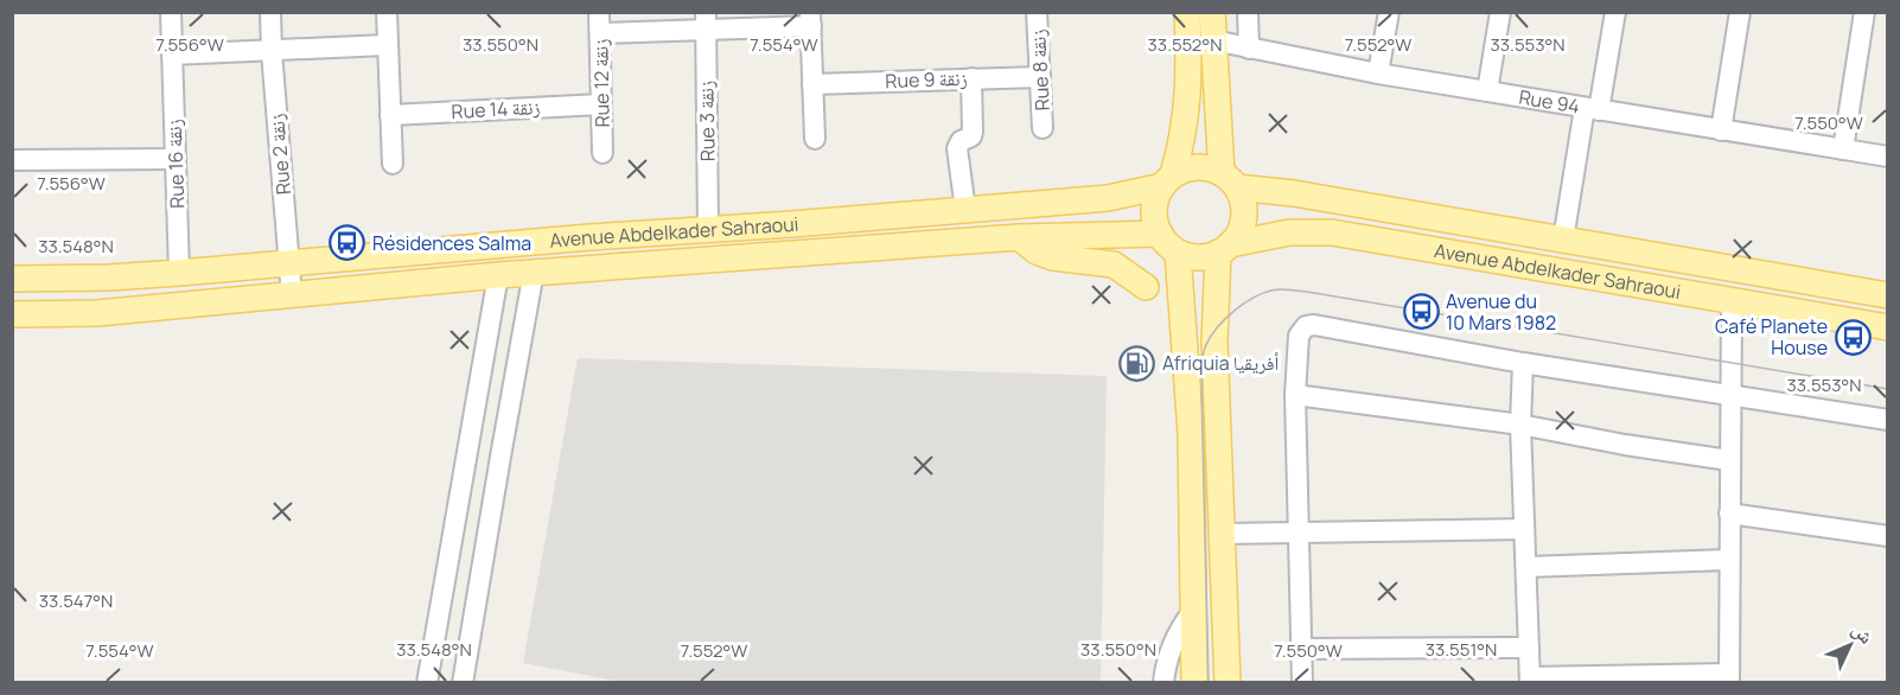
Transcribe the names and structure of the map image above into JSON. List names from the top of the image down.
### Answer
{
  "streets": {
    "main road": ["Avenue Abdelkader Sahraoui"],
    "street": [
      "Rue 8 زنقة",
      "Rue 9 زنقة",
      "Rue 12 زنقة",
      "Rue 94",
      "Rue 14 زنقة",
      "Rue 3 زنقة",
      "Rue 2 زنقة",
      "Rue 16 زنقة"
    ]
  },
  "crossings": [
    ["Rue 8 زنقة", "Rue 9 زنقة"],
    ["Rue 12 زنقة", "Rue 14 زنقة"],
    ["Rue 3 زنقة", "Avenue Abdelkader Sahraoui"],
    ["Rue 2 زنقة", "Avenue Abdelkader Sahraoui"],
    ["Rue 16 زنقة", "Avenue Abdelkader Sahraoui"]
  ],
  "places": {
    "bus stop": ["Résidences Salma", "Avenue du 10 Mars 1982", "Café Planete House"],
    "fuel station": ["Afriquia أفريقيا"]
  },
  "north": "top right",
  "coordinates": [
    "7.556°W",
    "7.554°W",
    "7.552°W",
    "33.550°N",
    "33.552°N",
    "33.553°N",
    "7.550°W",
    "33.548°N",
    "33.547°N",
    "33.551°N"
  ]
}
